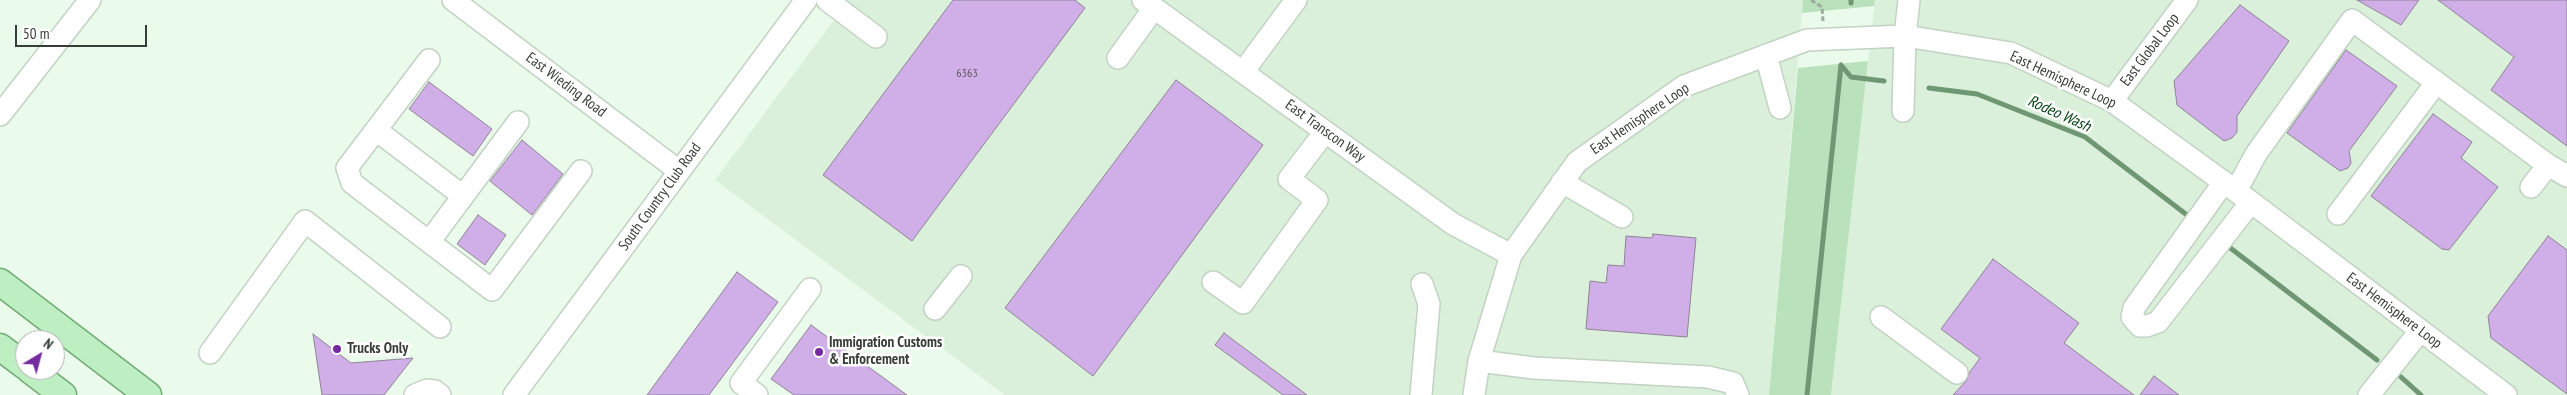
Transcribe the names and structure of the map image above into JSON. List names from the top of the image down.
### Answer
{
  "streets": {
    "street": [
      "East Global Loop",
      "East Hemisphere Loop",
      "East Wieding Road",
      "East Transcon Way",
      "South Country Club Road"
    ]
  },
  "crossings": [
    ["East Global Loop", "East Hemisphere Loop"],
    ["East Hemisphere Loop", "East Transcon Way"],
    ["East Wieding Road", "South Country Club Road"]
  ],
  "water": ["Rodeo Wash"],
  "places": ["Trucks Only", "Immigration Customs & Enforcement"],
  "house_numbers": ["6363"],
  "scale_bar": "50 m",
  "north": "top right"
}
